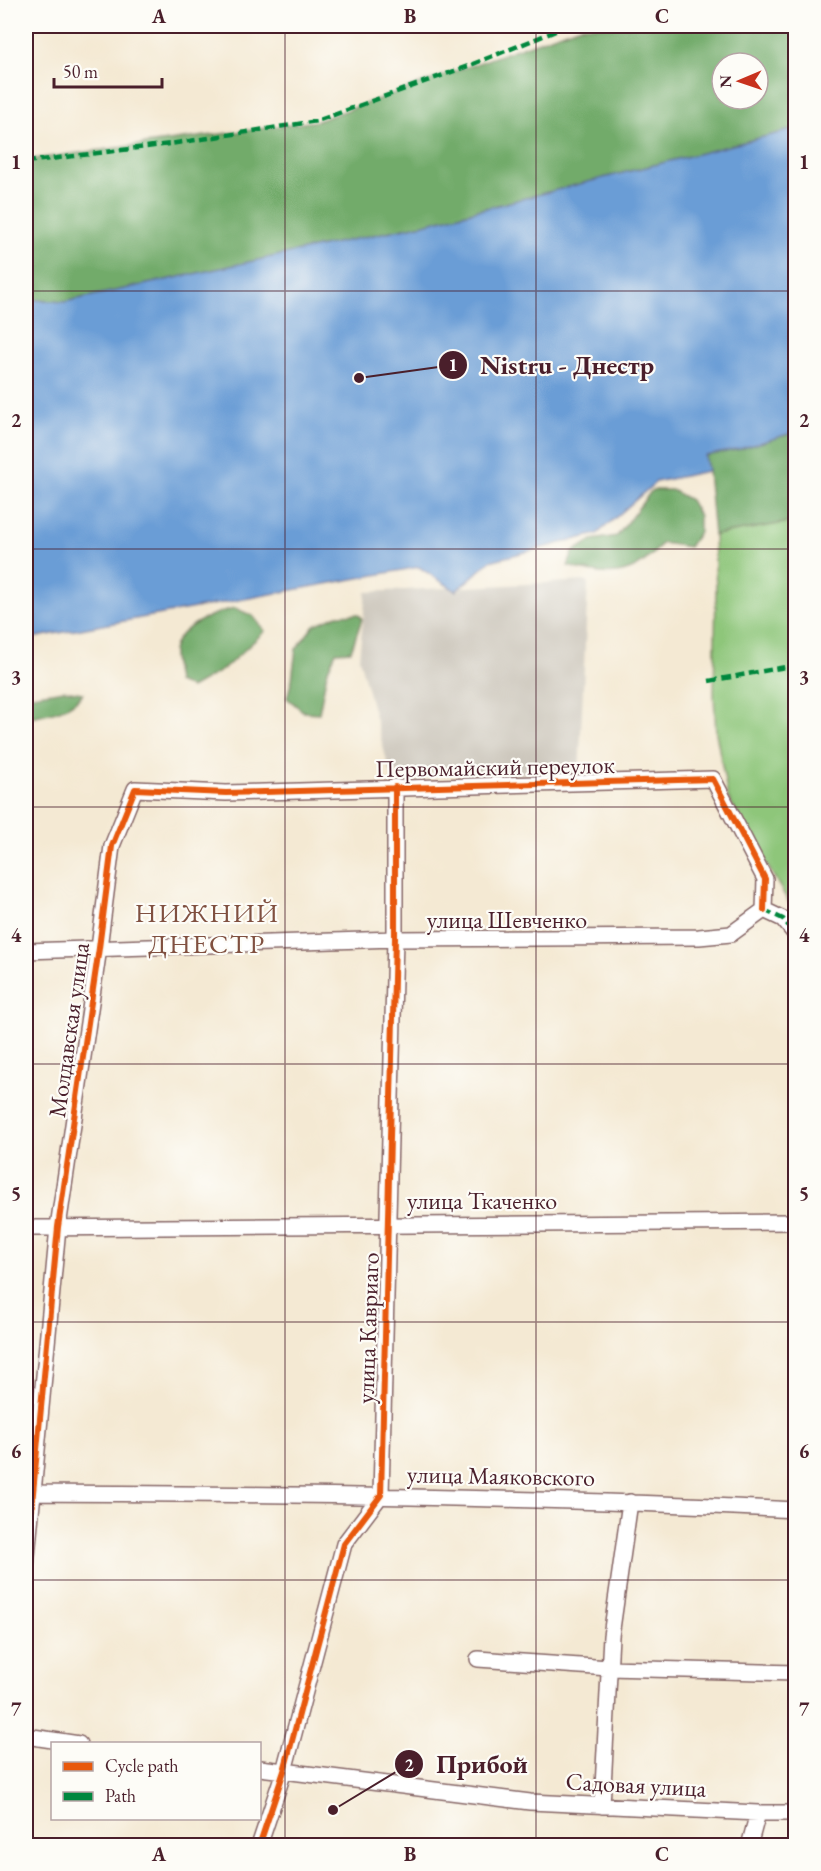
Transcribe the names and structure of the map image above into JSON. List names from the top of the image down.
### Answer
{
  "streets": {
    "street": [
      "Первомайский переулок",
      "улица Шевченко",
      "Молдавская улица",
      "улица Ткаченко",
      "улица Кавриаго",
      "улица Маяковского",
      "Садовая улица"
    ]
  },
  "crossings": [
    ["Первомайский переулок", "улица Шевченко"],
    ["Первомайский переулок", "Молдавская улица"],
    ["Первомайский переулок", "улица Кавриаго"],
    ["улица Шевченко", "Молдавская улица"],
    ["улица Шевченко", "улица Кавриаго"],
    ["Молдавская улица", "улица Ткаченко"],
    ["Молдавская улица", "улица Маяковского"],
    ["улица Ткаченко", "улица Кавриаго"],
    ["улица Кавриаго", "улица Маяковского"]
  ],
  "districts": ["НИЖНИЙ ДНЕСТР"],
  "places": ["Nistru - Днестр", "Прибой"],
  "legend": ["Cycle path", "Path"],
  "scale_bar": "50 m",
  "north": "left",
  "grid": {
    "columns": ["A", "B", "C"],
    "rows": [
      "1",
      "2",
      "3",
      "4",
      "5",
      "6",
      "7"
    ]
  }
}
